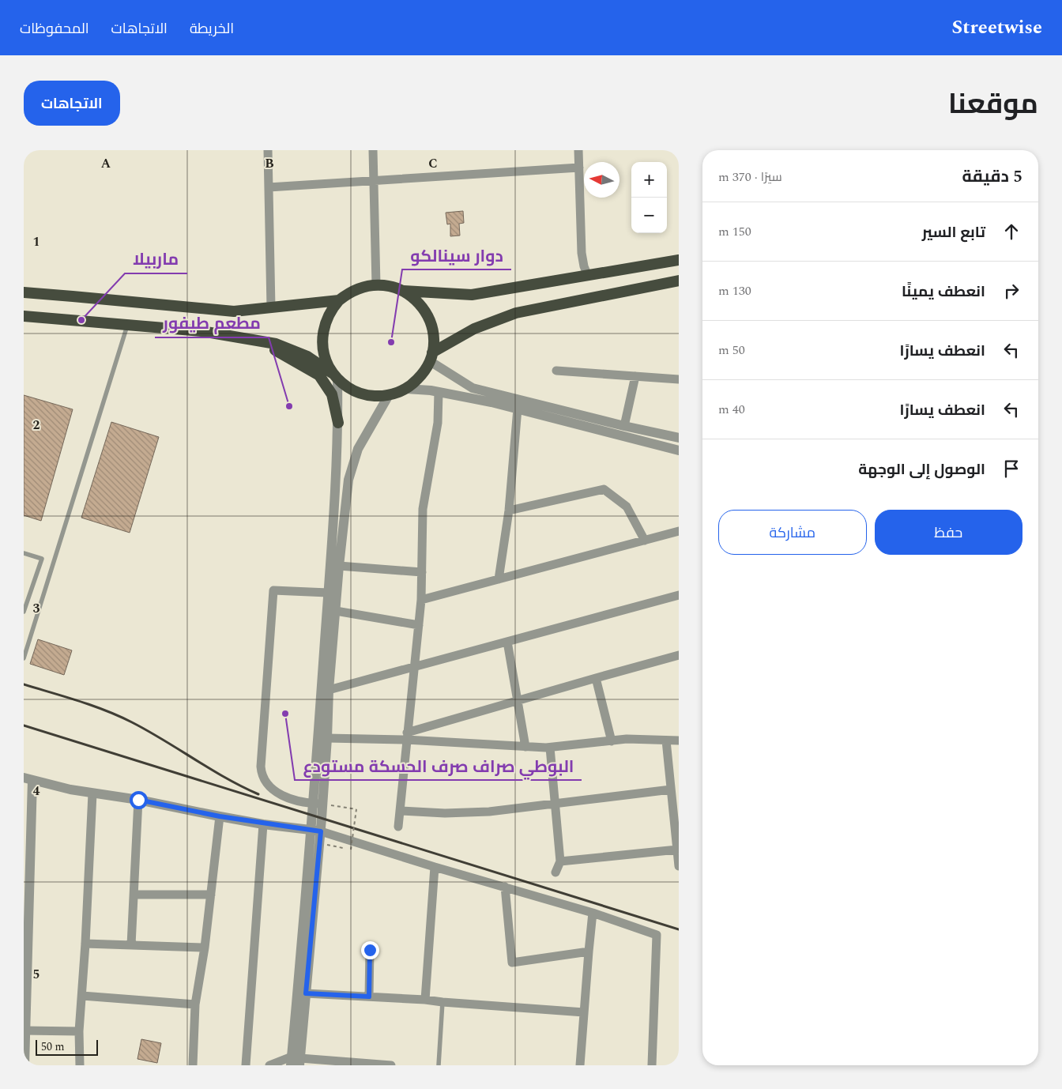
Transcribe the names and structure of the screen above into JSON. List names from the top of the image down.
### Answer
{
  "places": [
    "ماربيلا",
    "دوار سينالكو",
    "مطعم طيفور",
    "البوطي صراف صرف الحسكة مستودع"
  ],
  "scale_bar": "50 m",
  "north": "left",
  "page": {
    "header": "Streetwise",
    "nav": ["الخريطة", "الاتجاهات", "المحفوظات"],
    "title": "موقعنا",
    "buttons": [
      "الاتجاهات",
      ["حفظ", "مشاركة"]
    ],
    "heading": ["5 دقيقة", "سيرًا · 370 m"],
    "map_buttons": ["+", "−"],
    "list": [
      ["تابع السير", "150 m"],
      ["انعطف يمينًا", "130 m"],
      ["انعطف يسارًا", "50 m"],
      ["انعطف يسارًا", "40 m"],
      "الوصول إلى الوجهة"
    ],
    "scale": "50 m"
  },
  "grid": {
    "columns": ["A", "B", "C"],
    "rows": [
      "1",
      "2",
      "3",
      "4",
      "5"
    ]
  }
}
